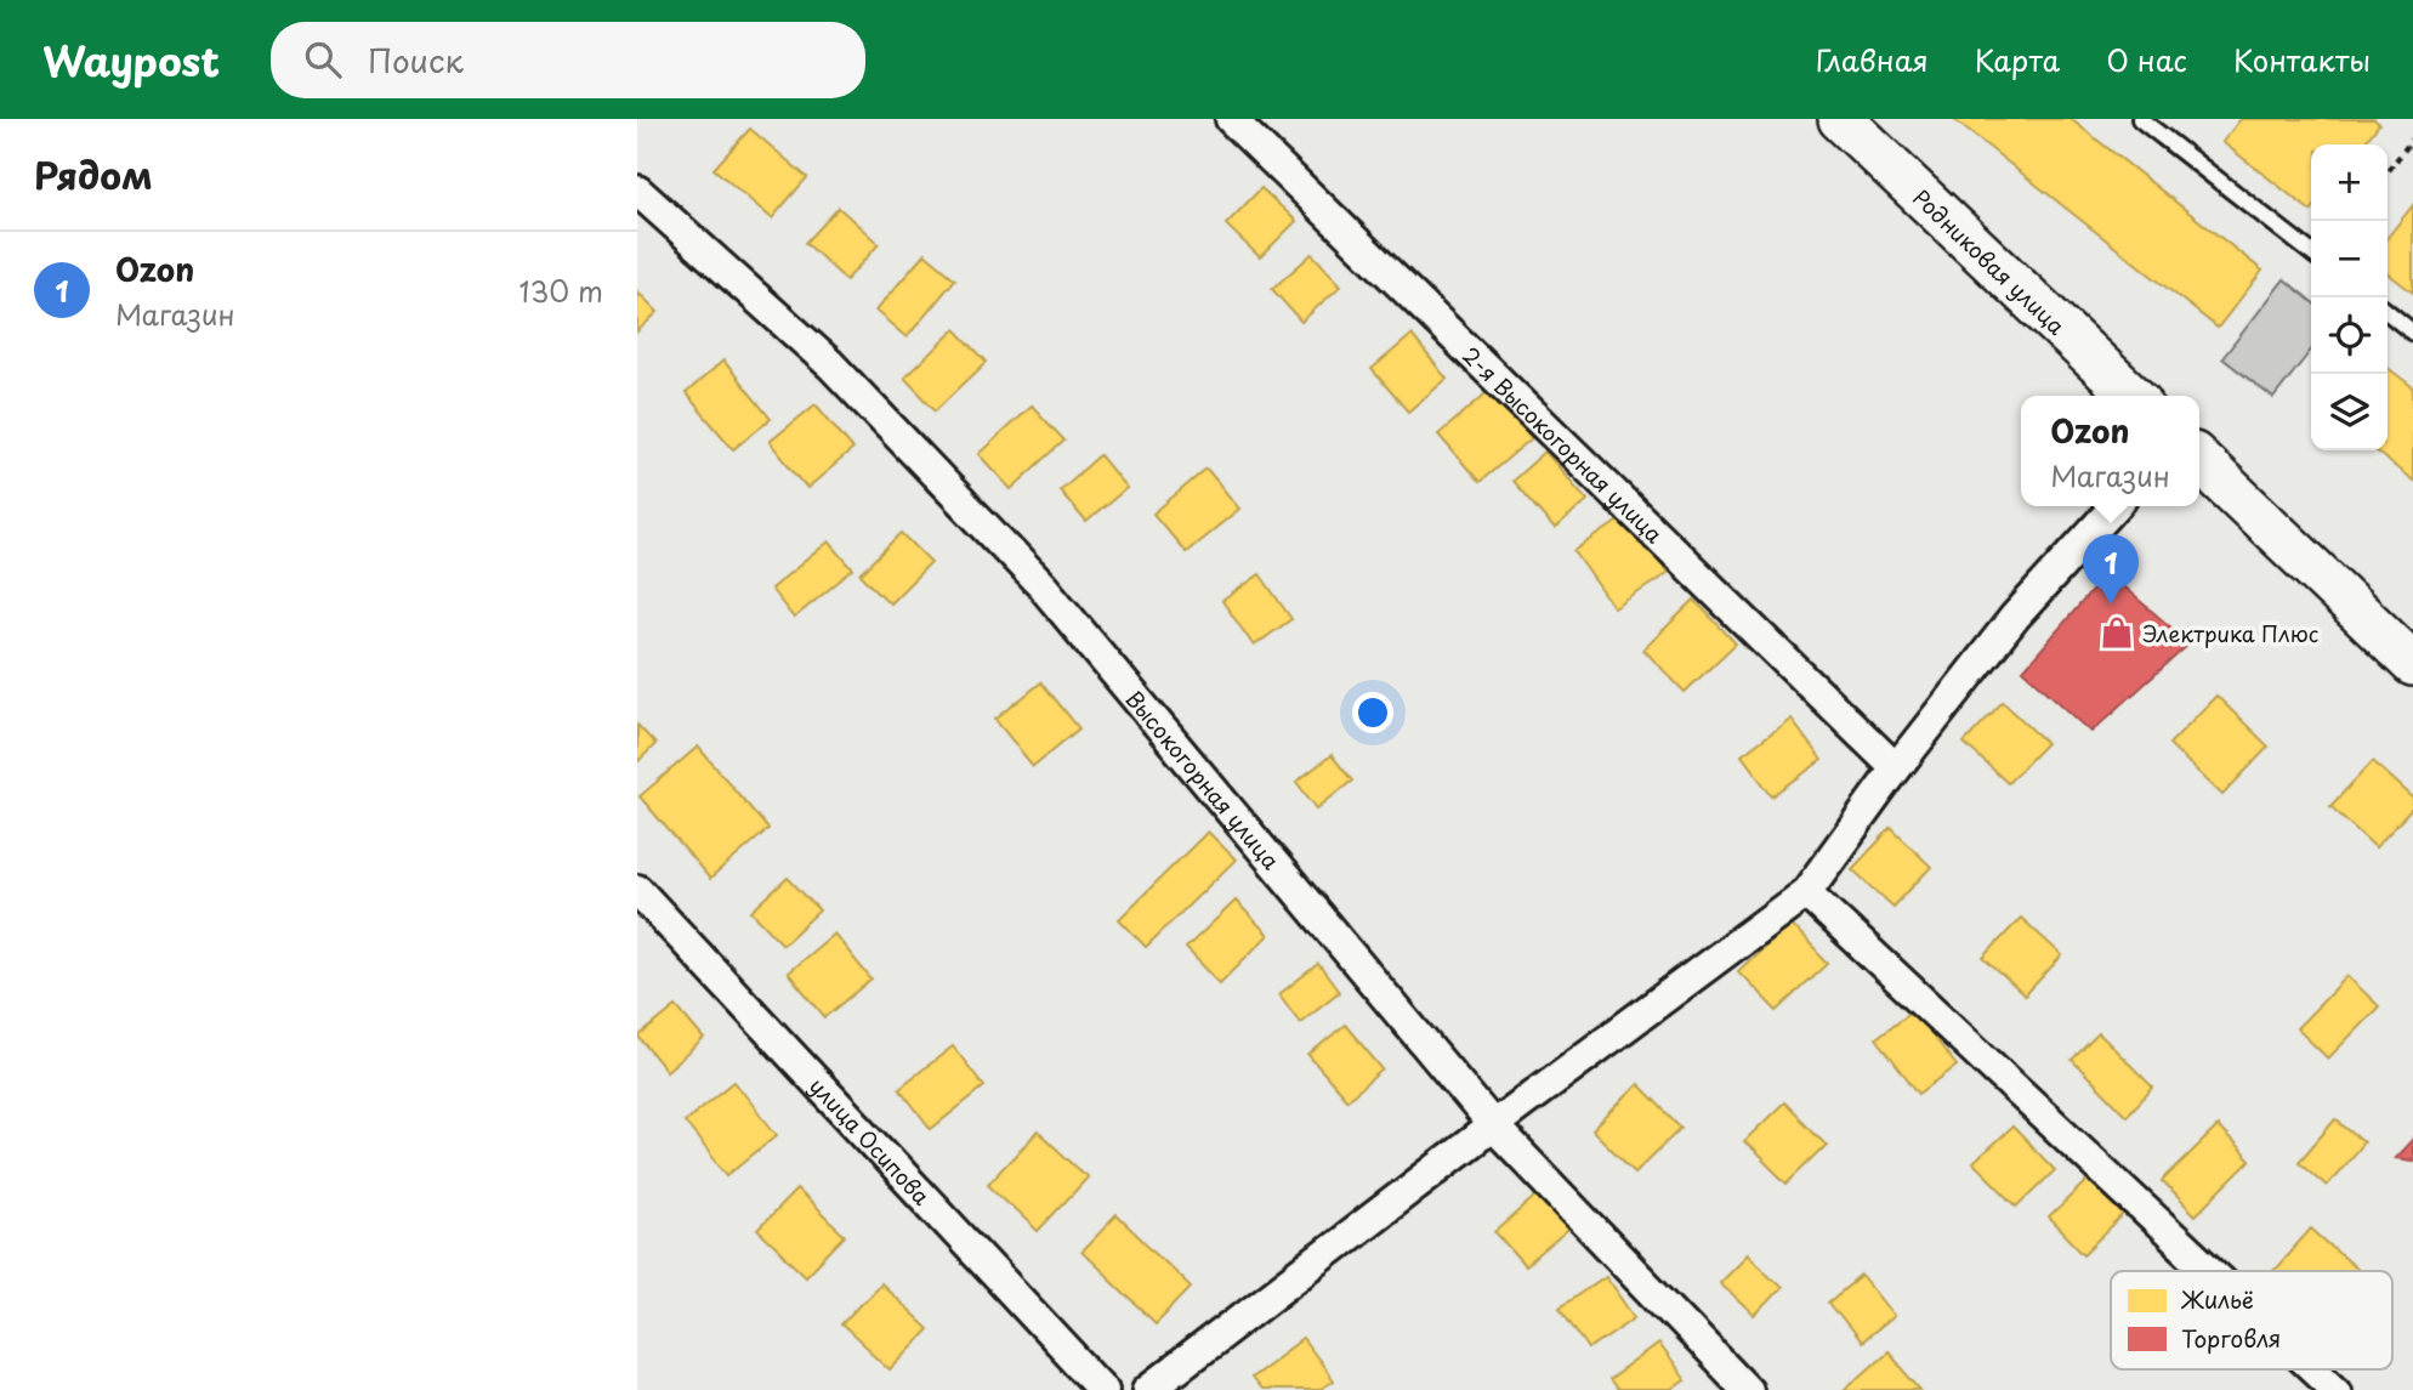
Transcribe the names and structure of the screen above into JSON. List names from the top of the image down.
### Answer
{
  "streets": {
    "street": [
      "Родниковая улица",
      "2-я Высокогорная улица",
      "Высокогорная улица",
      "улица Осипова"
    ]
  },
  "places": {
    "shop": ["Электрика Плюс"]
  },
  "legend": ["Жильё", "Торговля"],
  "page": {
    "header": "Waypost",
    "search": "Поиск",
    "nav": [
      "Главная",
      "Карта",
      "О нас",
      "Контакты"
    ],
    "heading": "Рядом",
    "map_buttons": ["+", "−"],
    "list": [
      {
        "mark": "1",
        "name": "Ozon",
        "note": "Магазин",
        "value": "130 m"
      }
    ],
    "popup": ["Ozon", "Магазин"],
    "pins": "1"
  }
}
